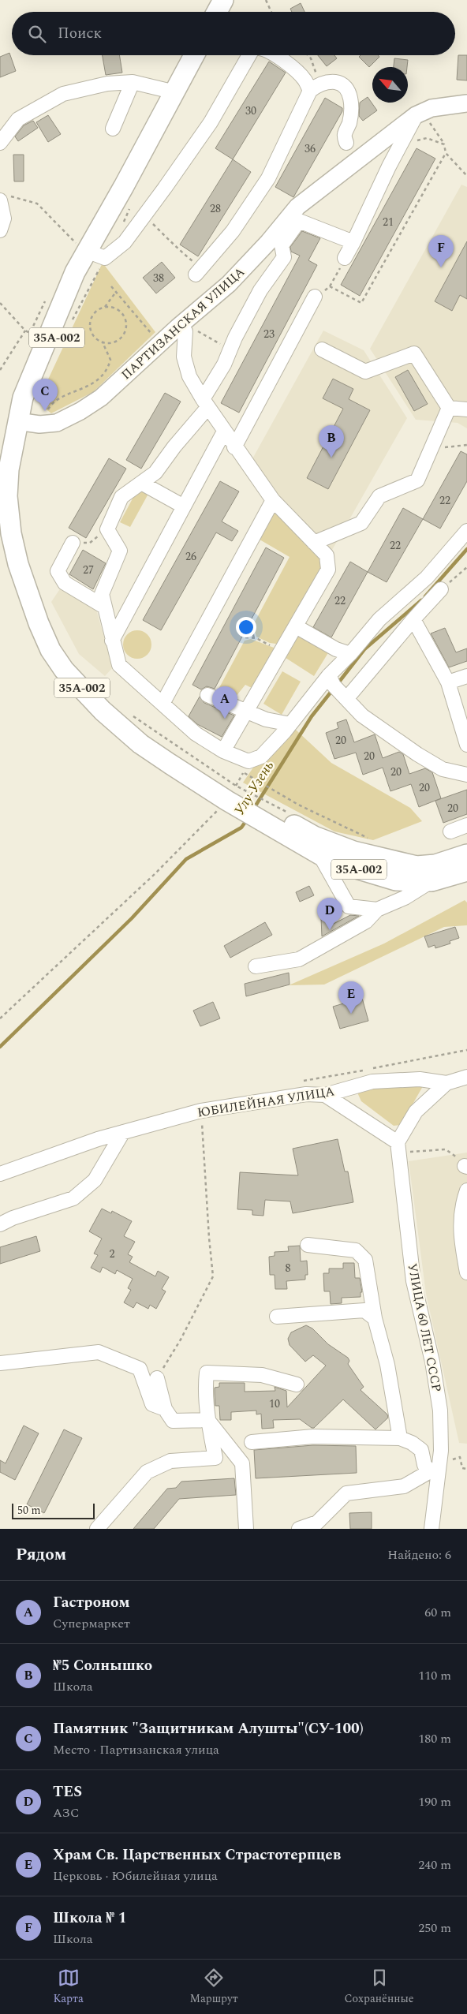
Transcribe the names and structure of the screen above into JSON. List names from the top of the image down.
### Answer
{
  "streets": {
    "highway": ["35А-002"],
    "main road": ["ПАРТИЗАНСКАЯ УЛИЦА"],
    "street": ["ЮБИЛЕЙНАЯ УЛИЦА", "УЛИЦА 60 ЛЕТ СССР"]
  },
  "crossings": [
    ["ПАРТИЗАНСКАЯ УЛИЦА", "35А-002"]
  ],
  "water": ["Улу-Узень"],
  "house_numbers": [
    "30",
    "36",
    "28",
    "21",
    "38",
    "23",
    "22",
    "22",
    "26",
    "27",
    "22",
    "20",
    "20",
    "20",
    "20",
    "20",
    "2",
    "8",
    "10"
  ],
  "scale_bar": "50 m",
  "north": "top left",
  "page": {
    "search": "Поиск",
    "pins": [
      "F",
      "C",
      "B",
      "A",
      "D",
      "E"
    ],
    "scale": "50 m",
    "heading": ["Рядом", "Найдено: 6"],
    "list": [
      {
        "mark": "A",
        "name": "Гастроном",
        "note": "Супермаркет",
        "value": "60 m"
      },
      {
        "mark": "B",
        "name": "№5 Солнышко",
        "note": "Школа",
        "value": "110 m"
      },
      {
        "mark": "C",
        "name": "Памятник \"Защитникам Алушты\"(СУ-100)",
        "note": "Место · Партизанская улица",
        "value": "180 m"
      },
      {
        "mark": "D",
        "name": "TES",
        "note": "АЗС",
        "value": "190 m"
      },
      {
        "mark": "E",
        "name": "Храм Св. Царственных Страстотерпцев",
        "note": "Церковь · Юбилейная улица",
        "value": "240 m"
      },
      {
        "mark": "F",
        "name": "Школа № 1",
        "note": "Школа",
        "value": "250 m"
      }
    ],
    "nav": ["Карта", "Маршрут", "Сохранённые"]
  }
}
